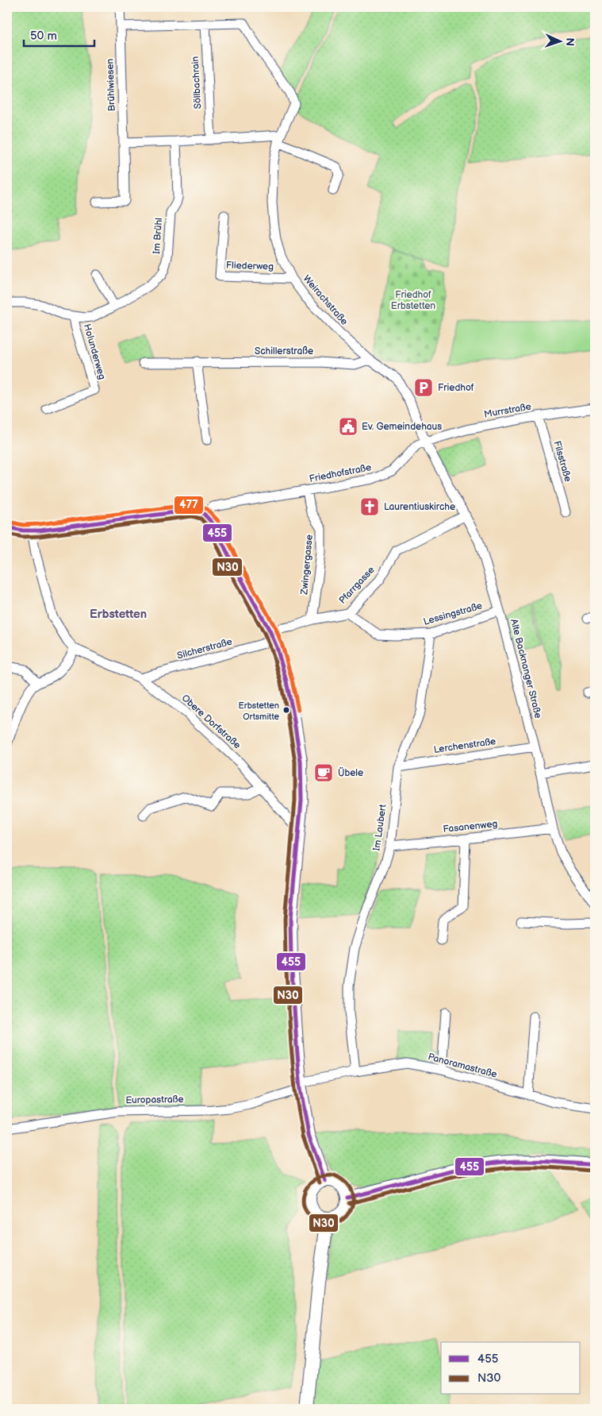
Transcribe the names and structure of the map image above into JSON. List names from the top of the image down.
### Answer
{
  "streets": {
    "street": [
      "Söllbachrain",
      "Brühlwiesen",
      "Im Brühl",
      "Fliederweg",
      "Weirachstraße",
      "Schillerstraße",
      "Holunderweg",
      "Murrstraße",
      "Filsstraße",
      "Friedhofstraße",
      "Zwingergasse",
      "Pfarrgasse",
      "Lessingstraße",
      "Silcherstraße",
      "Alte Backnanger Straße",
      "Obere Dorfstraße",
      "Lerchenstraße",
      "Fasanenweg",
      "Im Laubert",
      "Panoramastraße",
      "Europastraße"
    ]
  },
  "crossings": [
    ["Söllbachrain", "Weirachstraße"],
    ["Im Brühl", "Holunderweg"],
    ["Fliederweg", "Weirachstraße"],
    ["Weirachstraße", "Schillerstraße"],
    ["Weirachstraße", "Murrstraße"],
    ["Weirachstraße", "Friedhofstraße"],
    ["Weirachstraße", "Alte Backnanger Straße"],
    ["Murrstraße", "Filsstraße"],
    ["Murrstraße", "Friedhofstraße"],
    ["Murrstraße", "Alte Backnanger Straße"],
    ["Friedhofstraße", "Zwingergasse"],
    ["Friedhofstraße", "Alte Backnanger Straße"],
    ["Zwingergasse", "Pfarrgasse"],
    ["Pfarrgasse", "Lessingstraße"],
    ["Pfarrgasse", "Silcherstraße"],
    ["Pfarrgasse", "Alte Backnanger Straße"],
    ["Lessingstraße", "Alte Backnanger Straße"],
    ["Lessingstraße", "Im Laubert"],
    ["Silcherstraße", "Obere Dorfstraße"],
    ["Alte Backnanger Straße", "Lerchenstraße"],
    ["Alte Backnanger Straße", "Fasanenweg"],
    ["Lerchenstraße", "Im Laubert"],
    ["Fasanenweg", "Im Laubert"],
    ["Im Laubert", "Panoramastraße"],
    ["Panoramastraße", "Europastraße"]
  ],
  "districts": ["Erbstetten"],
  "parks": ["Friedhof Erbstetten"],
  "places": {
    "parking": ["Friedhof"],
    "public building": ["Ev. Gemeindehaus"],
    "church": ["Laurentiuskirche"],
    "other": ["Erbstetten Ortsmitte"],
    "cafe": ["Übele"]
  },
  "lines": ["transit line 477", "transit line 455", "transit line N30"],
  "legend": ["455", "N30"],
  "scale_bar": "50 m",
  "north": "right"
}
